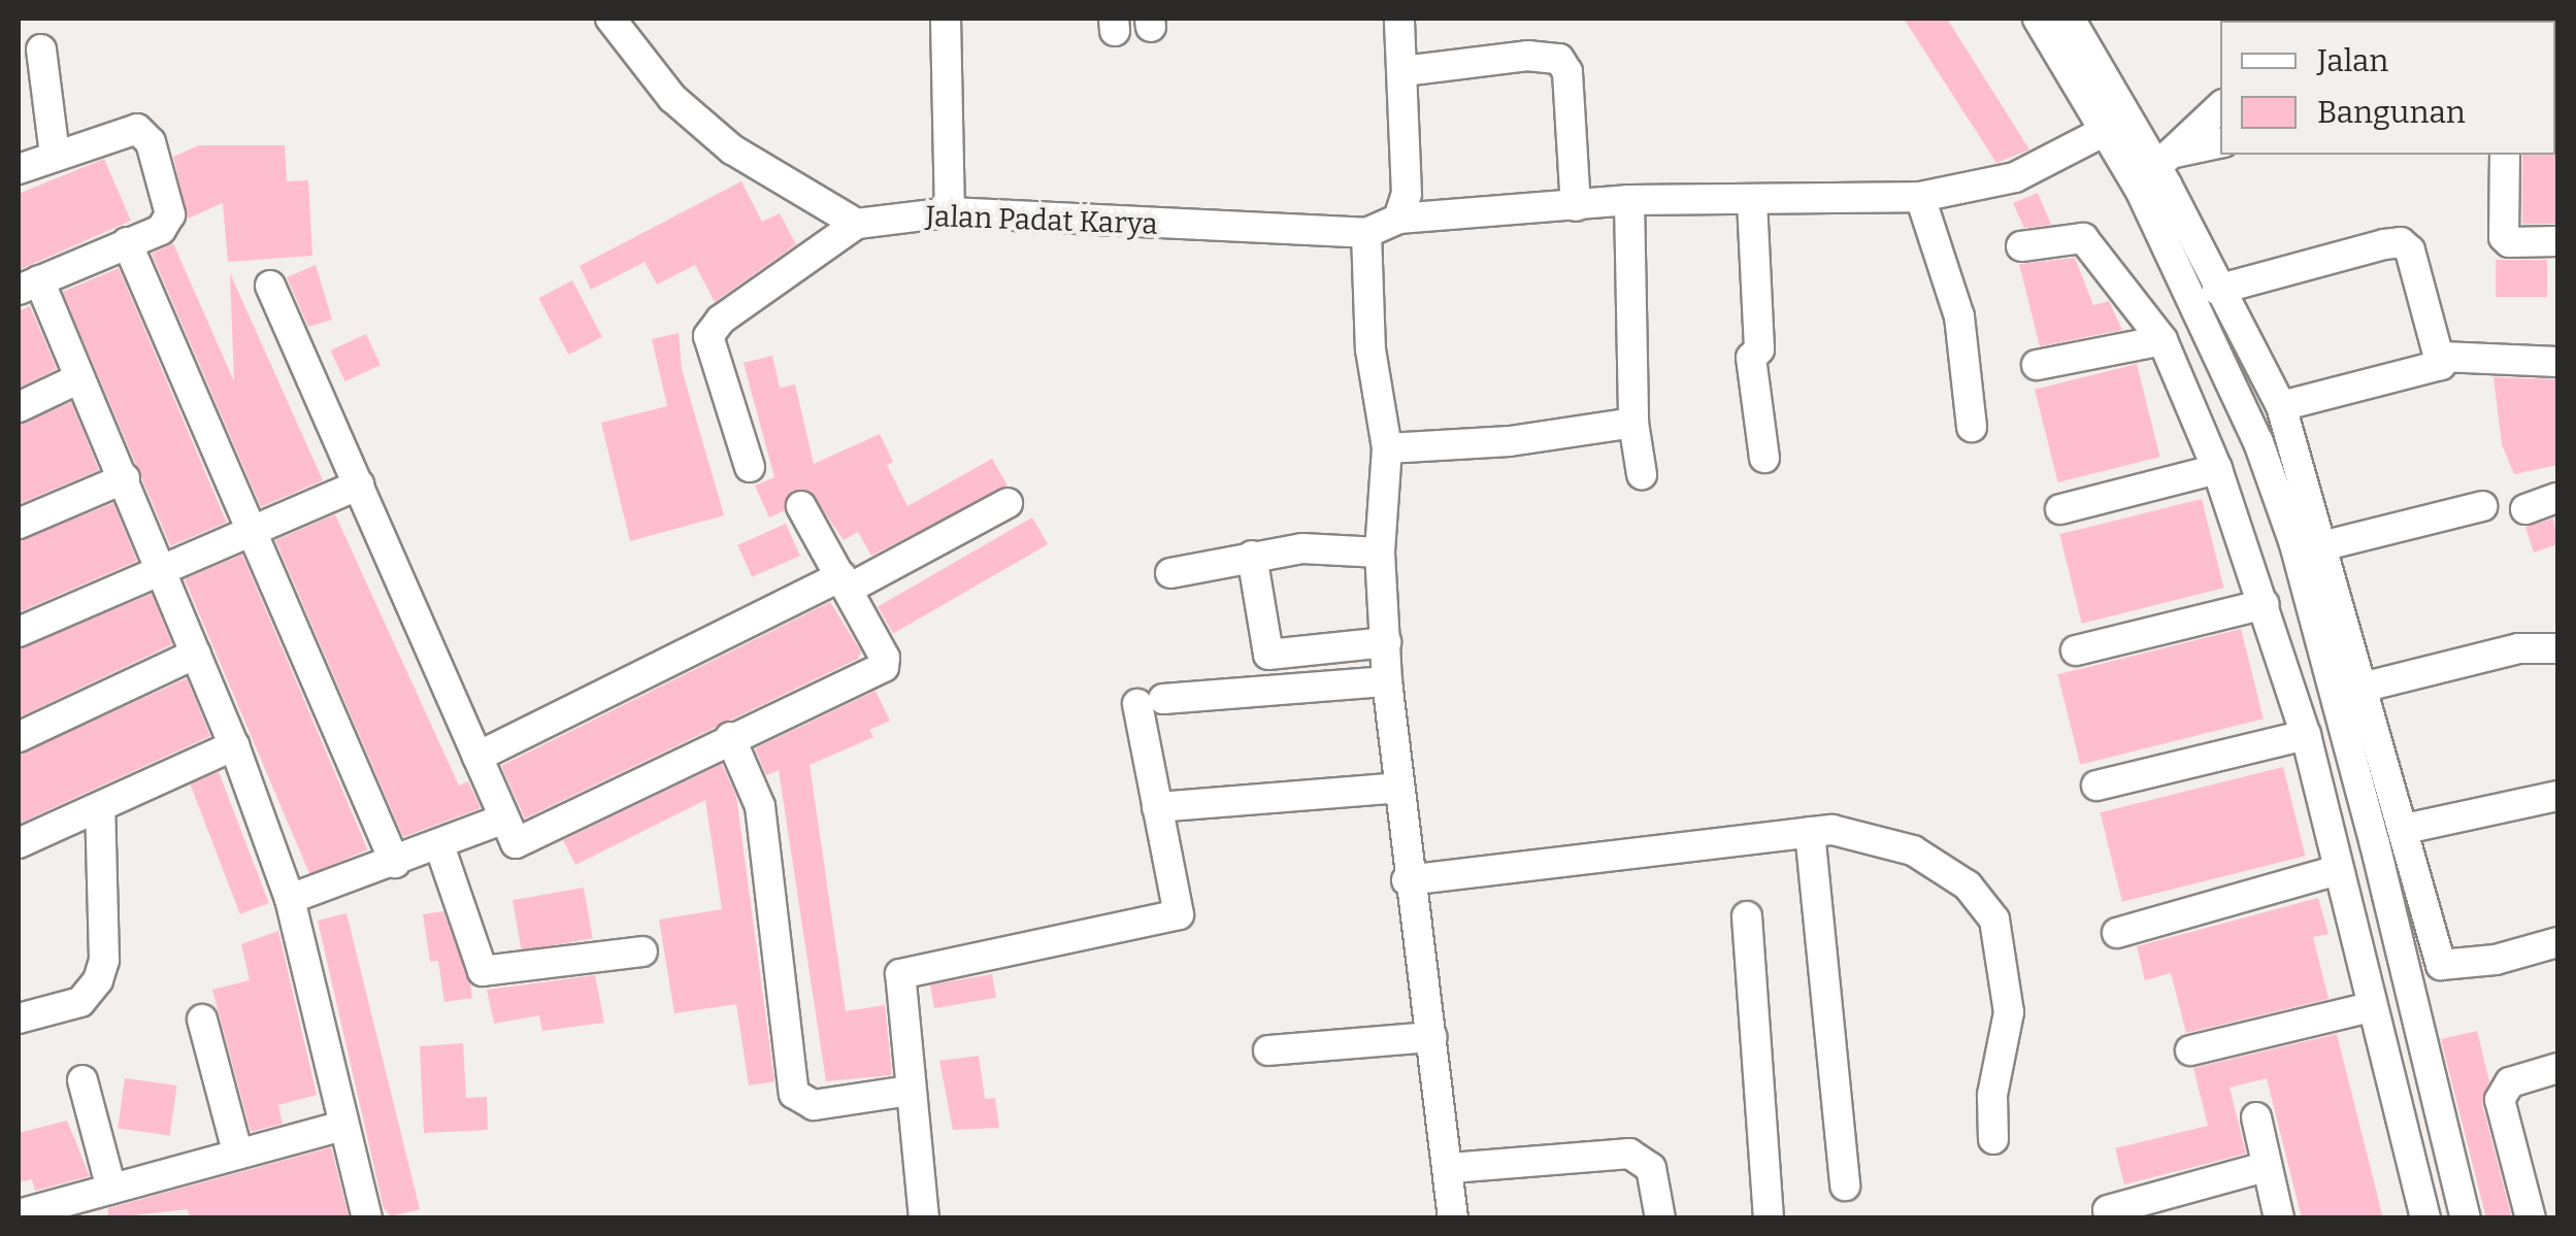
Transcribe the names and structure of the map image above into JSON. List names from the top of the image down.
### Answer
{
  "streets": {
    "street": ["Jalan Padat Karya"]
  },
  "legend": ["Jalan", "Bangunan"]
}
